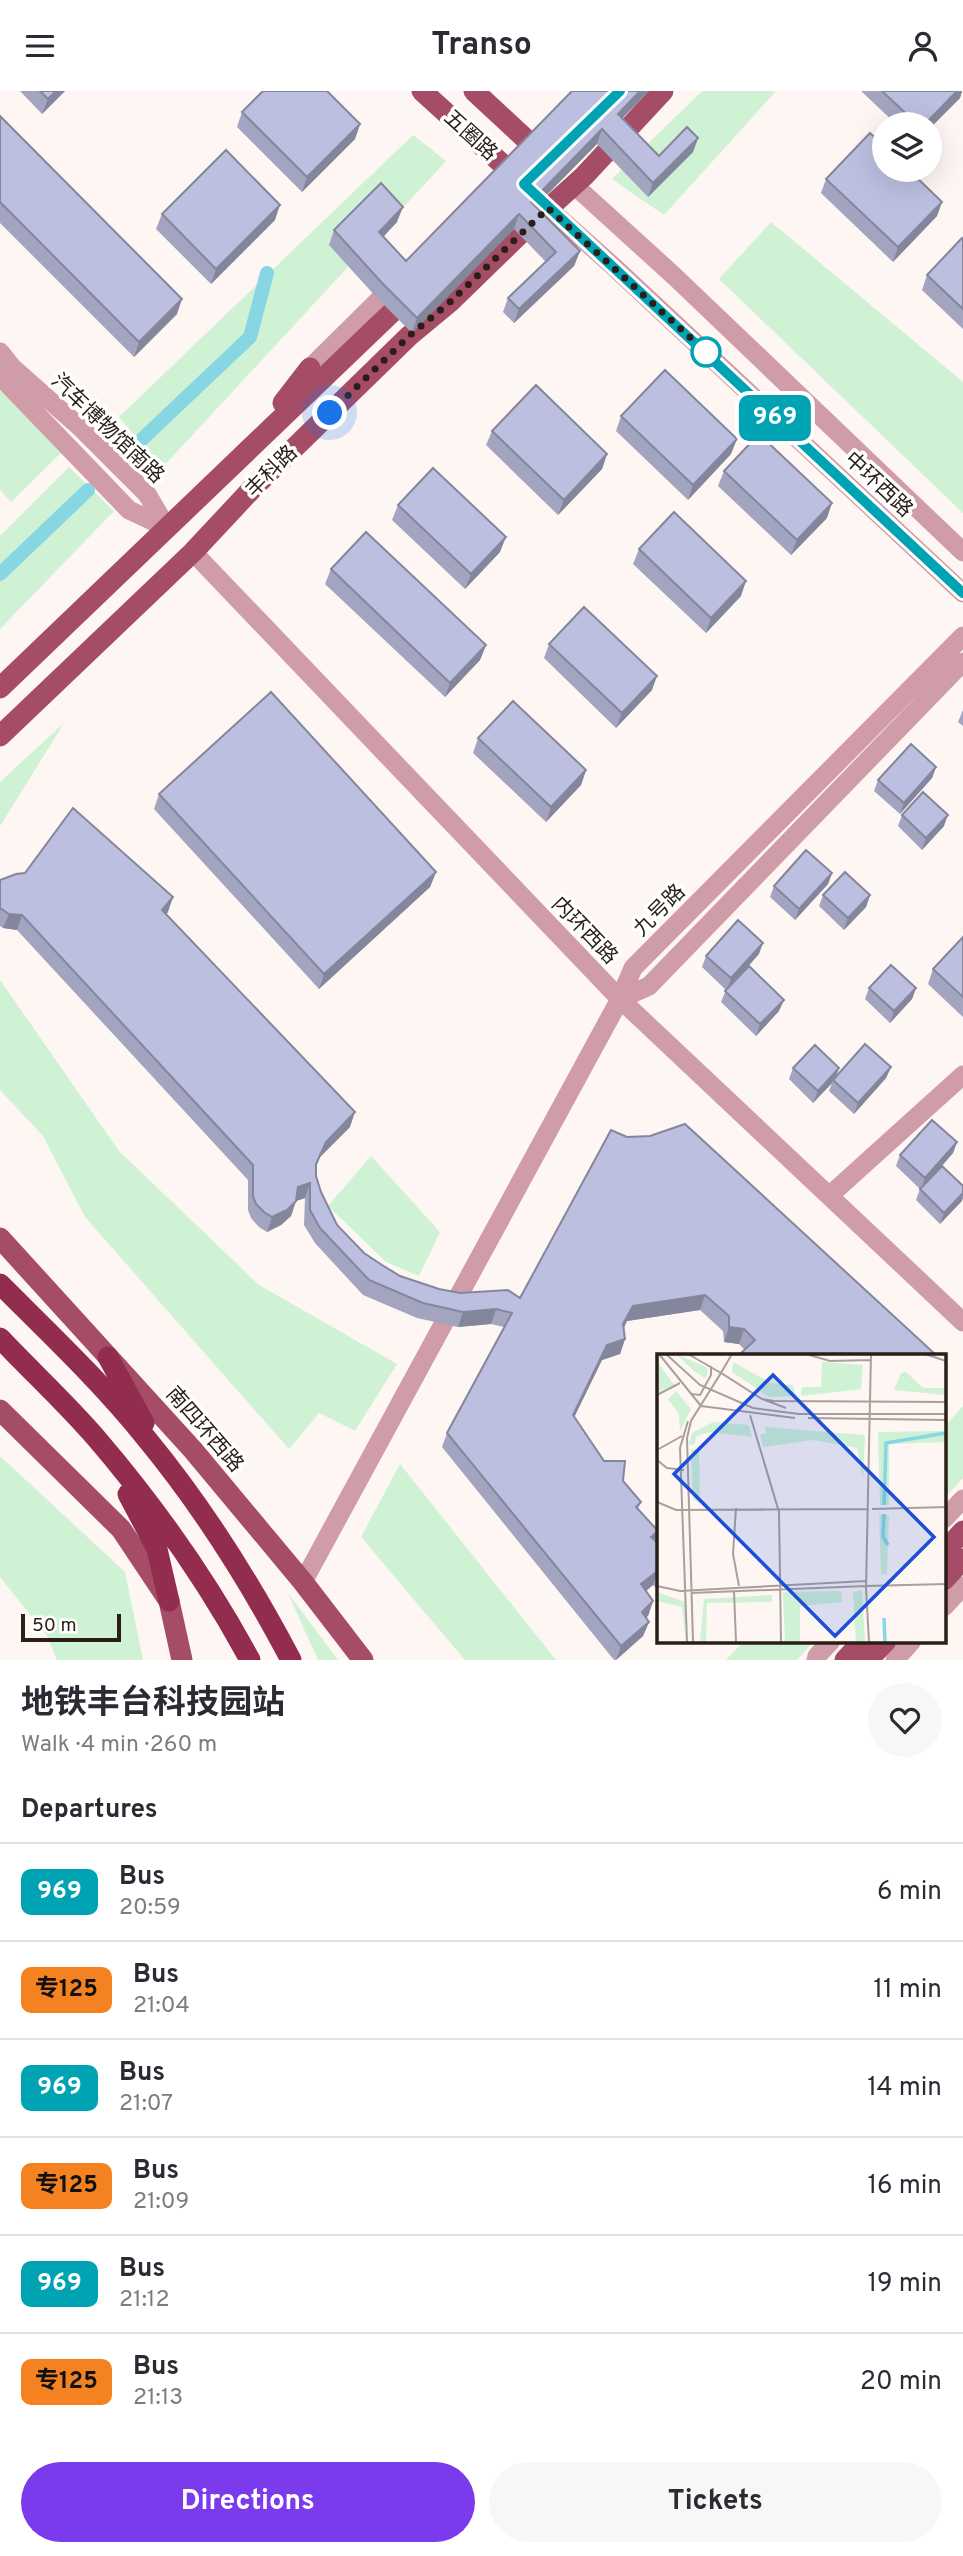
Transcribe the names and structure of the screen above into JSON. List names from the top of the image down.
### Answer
{
  "streets": {
    "main road": ["五圈路", "丰科路", "南四环西路"],
    "street": [
      "汽车博物馆南路",
      "中环西路",
      "九号路",
      "内环西路"
    ]
  },
  "crossings": [
    ["五圈路", "丰科路"],
    ["五圈路", "中环西路"],
    ["汽车博物馆南路", "丰科路"],
    ["丰科路", "中环西路"],
    ["丰科路", "内环西路"],
    ["九号路", "内环西路"],
    ["九号路", "南四环西路"]
  ],
  "lines": ["bus line 969"],
  "scale_bar": "50 m",
  "page": {
    "header": "Transo",
    "on_map": "969",
    "scale": "50 m",
    "heading": [
      ["地铁丰台科技园站", "Walk · 4 min · 260 m"],
      "Departures"
    ],
    "list": [
      {
        "mark": "969",
        "name": "Bus",
        "note": "20:59",
        "value": "6 min"
      },
      {
        "mark": "专125",
        "name": "Bus",
        "note": "21:04",
        "value": "11 min"
      },
      {
        "mark": "969",
        "name": "Bus",
        "note": "21:07",
        "value": "14 min"
      },
      {
        "mark": "专125",
        "name": "Bus",
        "note": "21:09",
        "value": "16 min"
      },
      {
        "mark": "969",
        "name": "Bus",
        "note": "21:12",
        "value": "19 min"
      },
      {
        "mark": "专125",
        "name": "Bus",
        "note": "21:13",
        "value": "20 min"
      }
    ],
    "buttons": ["Directions", "Tickets"]
  }
}
